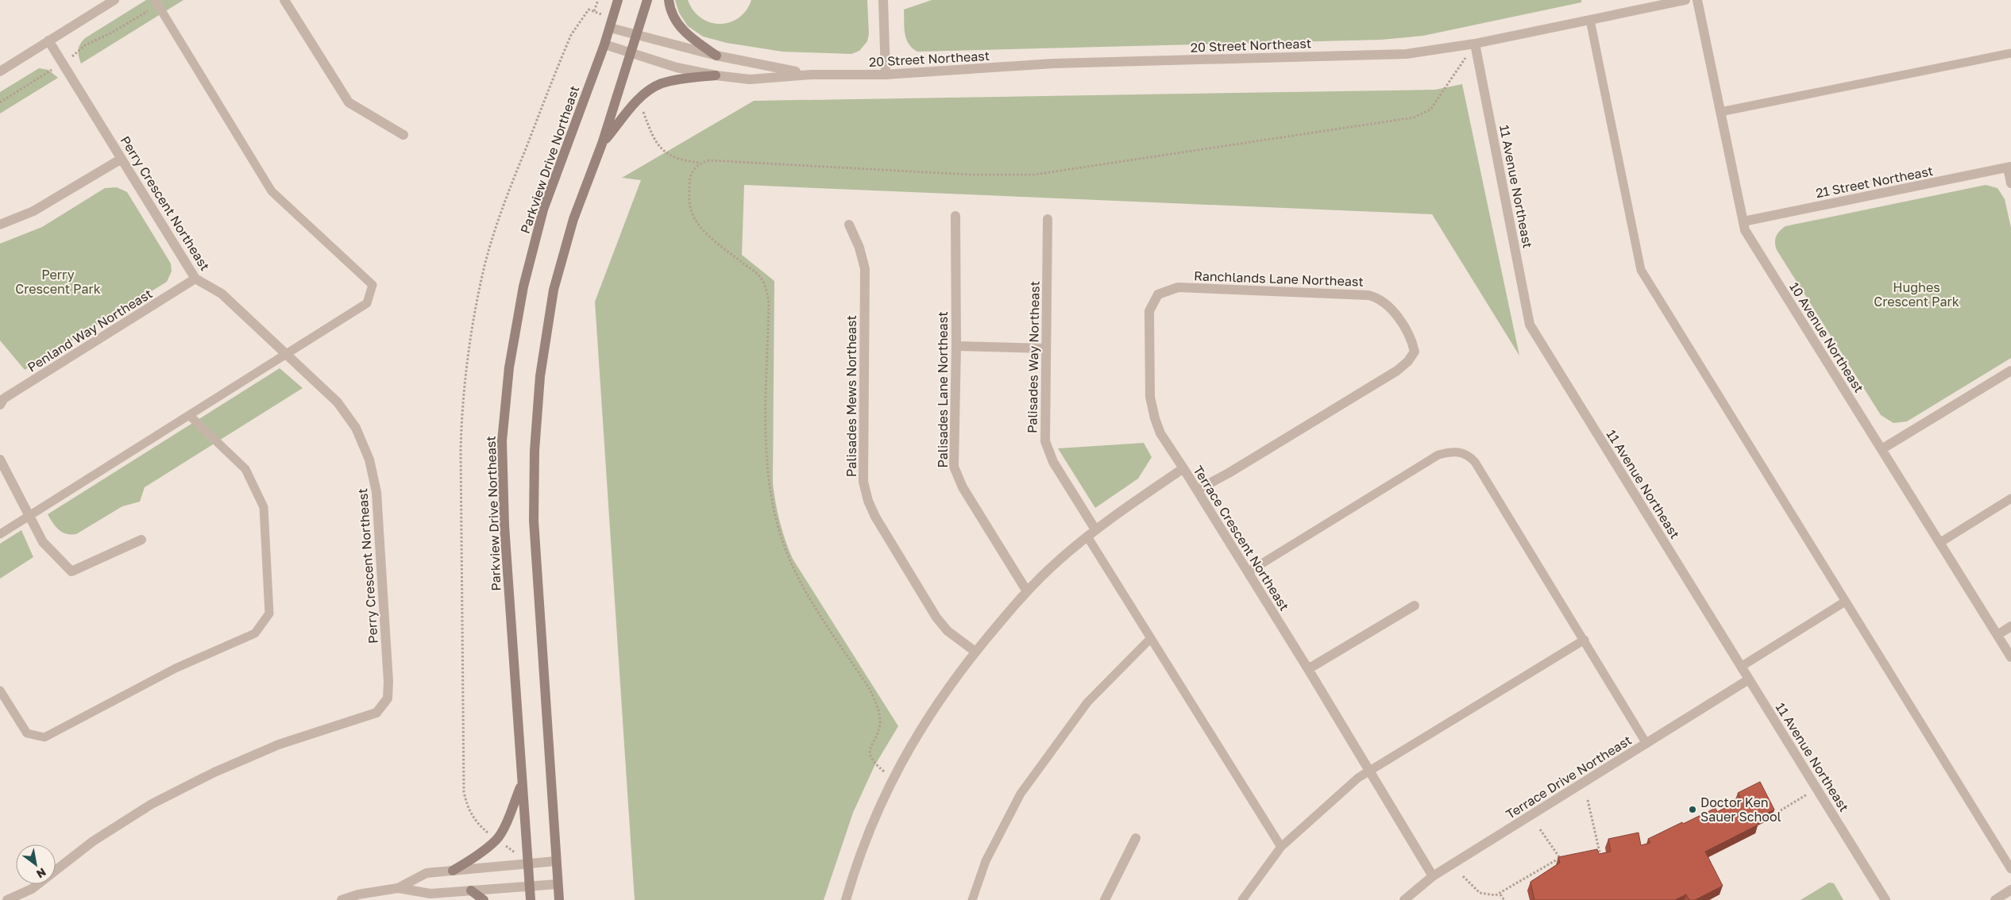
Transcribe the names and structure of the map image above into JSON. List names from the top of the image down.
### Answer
{
  "streets": {
    "main road": ["Parkview Drive Northeast"],
    "street": [
      "20 Street Northeast",
      "21 Street Northeast",
      "11 Avenue Northeast",
      "Perry Crescent Northeast",
      "Ranchlands Lane Northeast",
      "Penland Way Northeast",
      "10 Avenue Northeast",
      "Palisades Way Northeast",
      "Palisades Lane Northeast",
      "Palisades Mews Northeast",
      "Terrace Crescent Northeast",
      "Terrace Drive Northeast"
    ]
  },
  "crossings": [
    ["20 Street Northeast", "Parkview Drive Northeast"],
    ["20 Street Northeast", "11 Avenue Northeast"],
    ["21 Street Northeast", "10 Avenue Northeast"],
    ["11 Avenue Northeast", "Terrace Drive Northeast"],
    ["Perry Crescent Northeast", "Penland Way Northeast"],
    ["Ranchlands Lane Northeast", "Terrace Crescent Northeast"],
    ["Palisades Way Northeast", "Terrace Crescent Northeast"],
    ["Palisades Lane Northeast", "Terrace Crescent Northeast"],
    ["Palisades Mews Northeast", "Terrace Crescent Northeast"],
    ["Terrace Crescent Northeast", "Terrace Drive Northeast"]
  ],
  "parks": ["Perry Crescent Park", "Hughes Crescent Park"],
  "places": ["Doctor Ken Sauer School"],
  "north": "bottom right"
}
